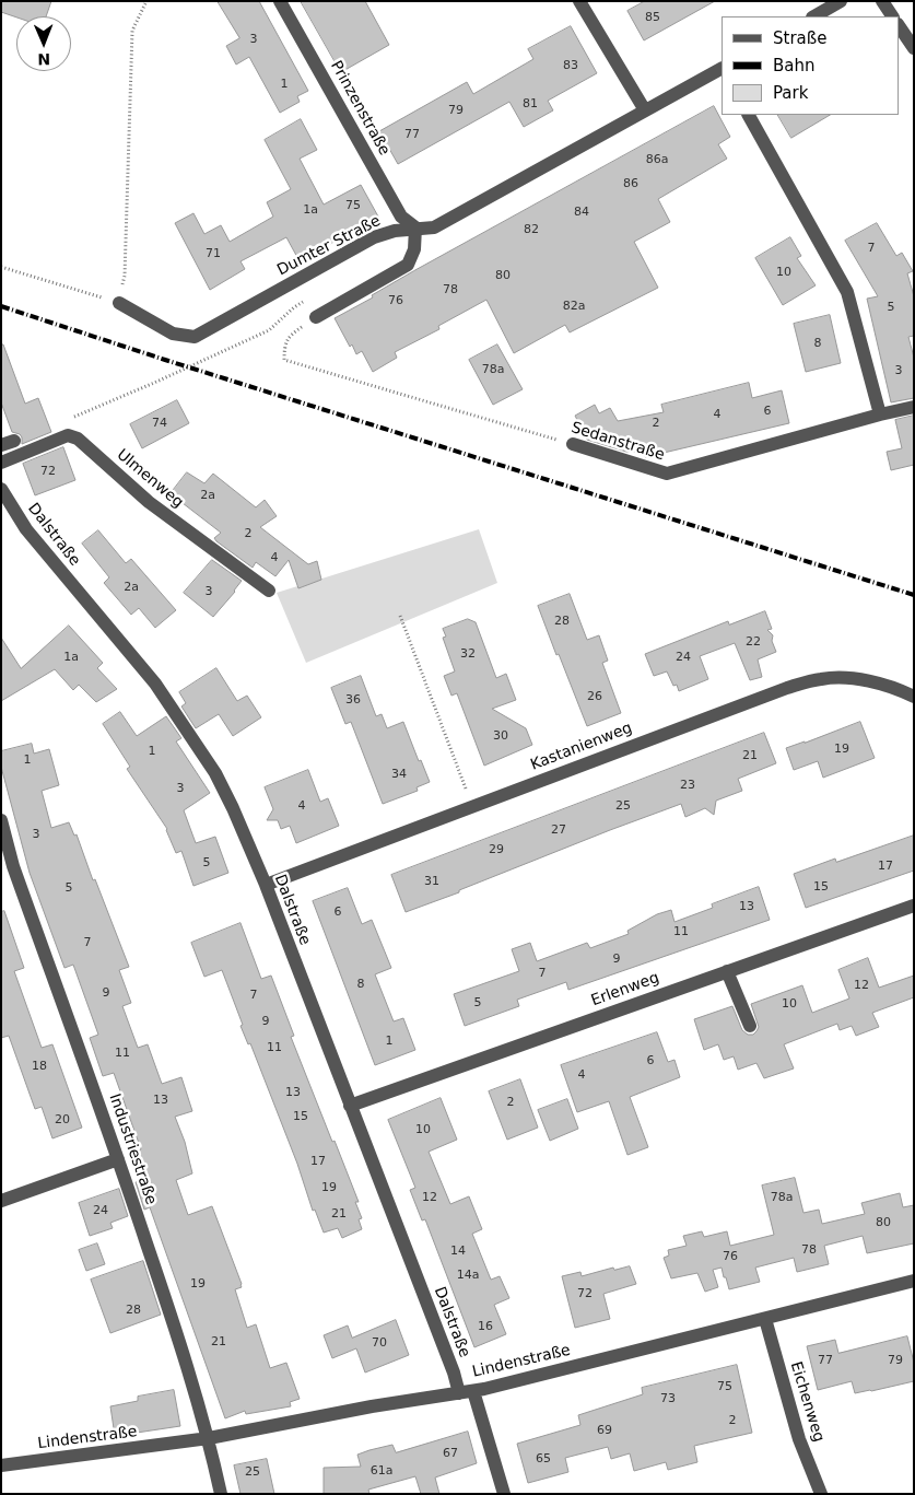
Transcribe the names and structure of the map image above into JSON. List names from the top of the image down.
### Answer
{
  "streets": {
    "street": [
      "Prinzenstraße",
      "Dumter Straße",
      "Sedanstraße",
      "Ulmenweg",
      "Dalstraße",
      "Kastanienweg",
      "Erlenweg",
      "Industriestraße",
      "Lindenstraße",
      "Eichenweg"
    ]
  },
  "crossings": [
    ["Prinzenstraße", "Dumter Straße"],
    ["Dalstraße", "Kastanienweg"],
    ["Dalstraße", "Erlenweg"],
    ["Dalstraße", "Lindenstraße"],
    ["Industriestraße", "Lindenstraße"],
    ["Lindenstraße", "Eichenweg"]
  ],
  "house_numbers": [
    "85",
    "3",
    "83",
    "1",
    "81",
    "79",
    "77",
    "86a",
    "86",
    "75",
    "1a",
    "84",
    "82",
    "7",
    "71",
    "10",
    "80",
    "78",
    "76",
    "82a",
    "5",
    "8",
    "78a",
    "3",
    "6",
    "4",
    "74",
    "2",
    "72",
    "2a",
    "2",
    "4",
    "2a",
    "3",
    "28",
    "22",
    "32",
    "1a",
    "24",
    "26",
    "36",
    "30",
    "19",
    "1",
    "21",
    "1",
    "34",
    "23",
    "3",
    "4",
    "25",
    "27",
    "3",
    "29",
    "5",
    "17",
    "31",
    "15",
    "5",
    "13",
    "6",
    "11",
    "7",
    "9",
    "7",
    "8",
    "12",
    "9",
    "7",
    "5",
    "10",
    "9",
    "1",
    "11",
    "11",
    "6",
    "18",
    "4",
    "13",
    "13",
    "2",
    "15",
    "20",
    "10",
    "17",
    "19",
    "12",
    "78a",
    "24",
    "21",
    "80",
    "78",
    "14",
    "76",
    "14a",
    "19",
    "72",
    "28",
    "16",
    "21",
    "70",
    "77",
    "79",
    "75",
    "73",
    "2",
    "69",
    "67",
    "65",
    "61a",
    "25"
  ],
  "legend": ["Straße", "Bahn", "Park"],
  "north": "bottom"
}
